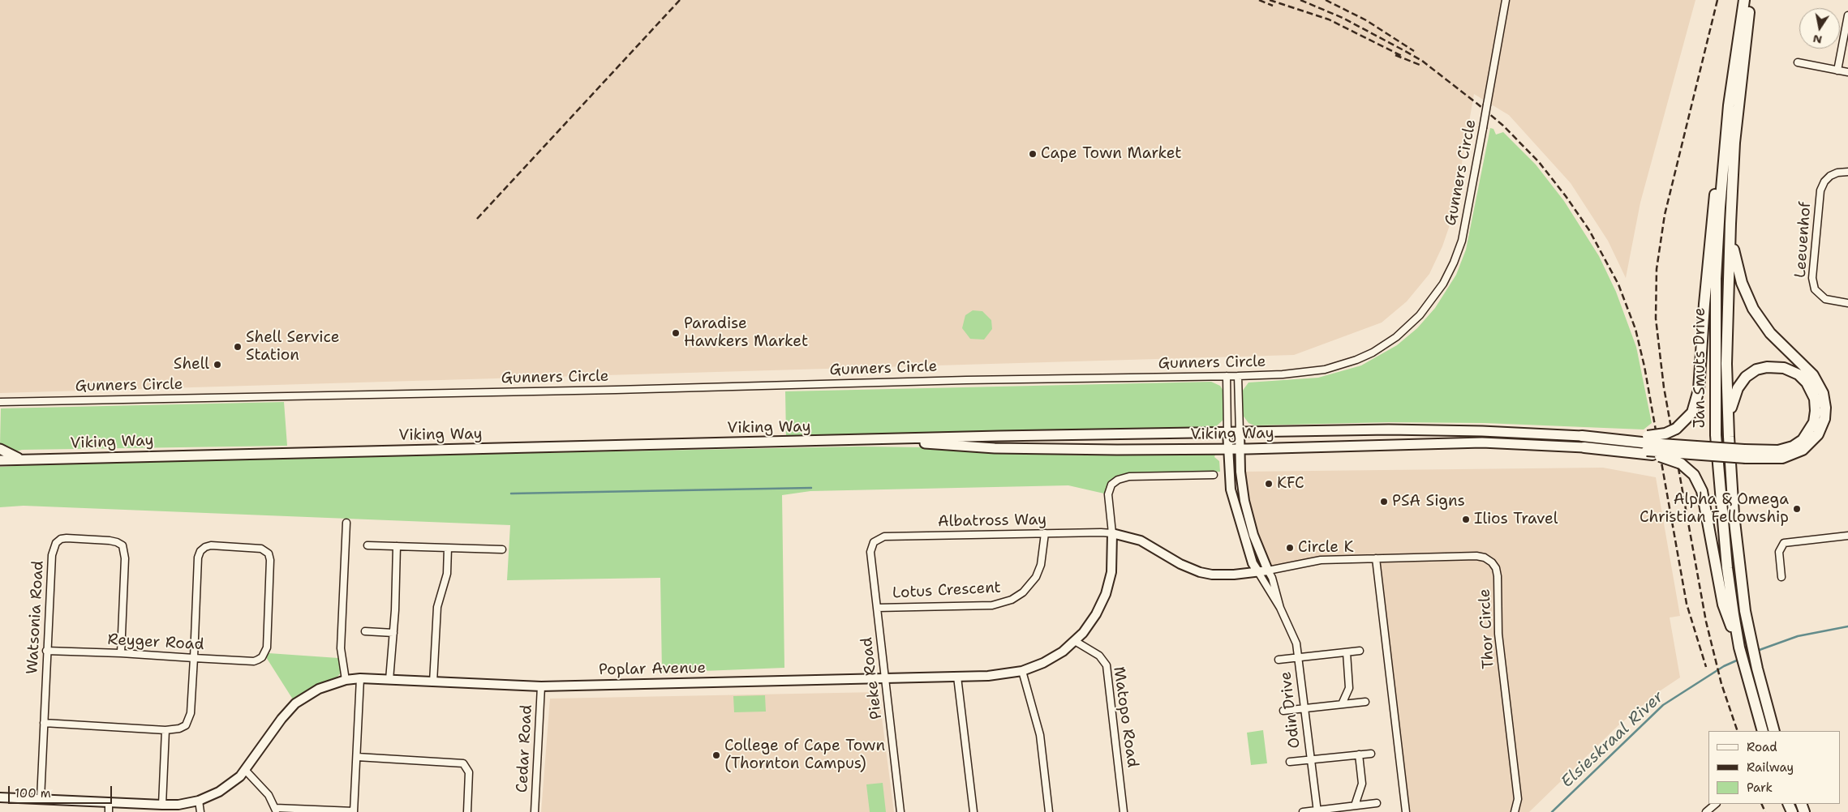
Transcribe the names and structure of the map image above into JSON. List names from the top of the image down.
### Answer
{
  "streets": {
    "main road": ["Jan Smuts Drive", "Viking Way"],
    "street": [
      "Gunners Circle",
      "Leeuenhof",
      "Albatross Way",
      "Lotus Crescent",
      "Watsonia Road",
      "Thor Circle",
      "Reyger Road",
      "Poplar Avenue",
      "Pieke Road",
      "Odin Drive",
      "Matopo Road",
      "Cedar Road"
    ]
  },
  "crossings": [
    ["Gunners Circle", "Odin Drive"],
    ["Viking Way", "Odin Drive"],
    ["Albatross Way", "Lotus Crescent"],
    ["Albatross Way", "Poplar Avenue"],
    ["Albatross Way", "Pieke Road"],
    ["Lotus Crescent", "Pieke Road"],
    ["Watsonia Road", "Reyger Road"],
    ["Watsonia Road", "Poplar Avenue"],
    ["Thor Circle", "Odin Drive"],
    ["Poplar Avenue", "Pieke Road"],
    ["Poplar Avenue", "Matopo Road"],
    ["Poplar Avenue", "Cedar Road"]
  ],
  "water": ["Elsieskraal River"],
  "places": [
    "Cape Town Market",
    "Paradise Hawkers Market",
    "Shell Service Station",
    "Shell",
    "KFC",
    "PSA Signs",
    "Alpha & Omega Christian Fellowship",
    "Ilios Travel",
    "Circle K",
    "College of Cape Town (Thornton Campus)"
  ],
  "legend": ["Road", "Railway", "Park"],
  "scale_bar": "100 m",
  "north": "bottom"
}
